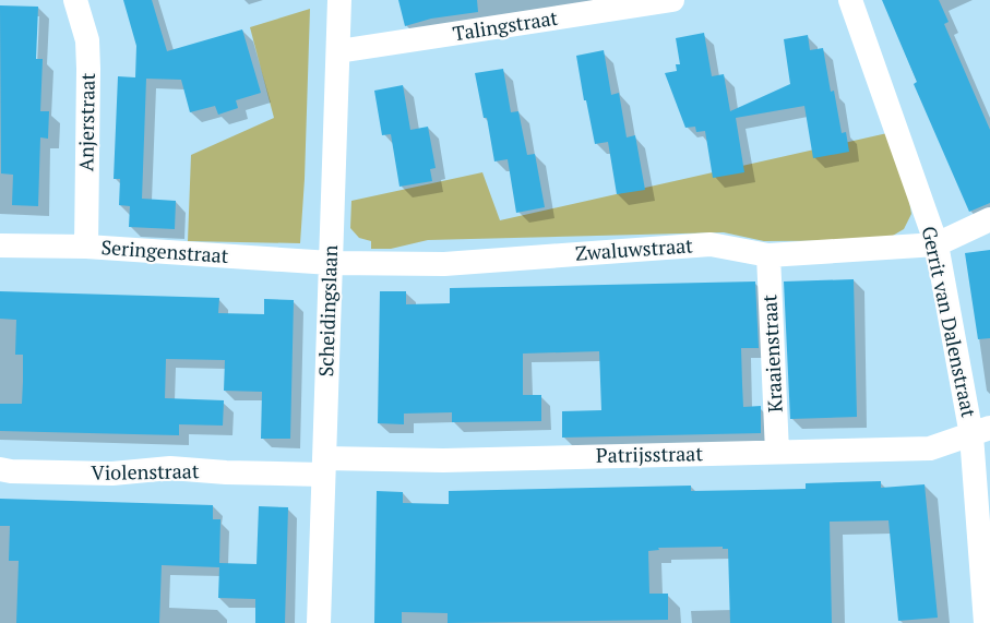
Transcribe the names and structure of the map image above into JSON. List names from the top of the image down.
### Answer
{
  "streets": {
    "street": [
      "Talingstraat",
      "Anjerstraat",
      "Zwaluwstraat",
      "Seringenstraat",
      "Scheidingslaan",
      "Gerrit van Dalenstraat",
      "Kraaienstraat",
      "Patrijsstraat",
      "Violenstraat"
    ]
  },
  "crossings": [
    ["Talingstraat", "Scheidingslaan"],
    ["Anjerstraat", "Seringenstraat"],
    ["Zwaluwstraat", "Seringenstraat"],
    ["Zwaluwstraat", "Scheidingslaan"],
    ["Zwaluwstraat", "Gerrit van Dalenstraat"],
    ["Zwaluwstraat", "Kraaienstraat"],
    ["Seringenstraat", "Scheidingslaan"],
    ["Scheidingslaan", "Patrijsstraat"],
    ["Scheidingslaan", "Violenstraat"],
    ["Gerrit van Dalenstraat", "Patrijsstraat"],
    ["Kraaienstraat", "Patrijsstraat"],
    ["Patrijsstraat", "Violenstraat"]
  ]
}
